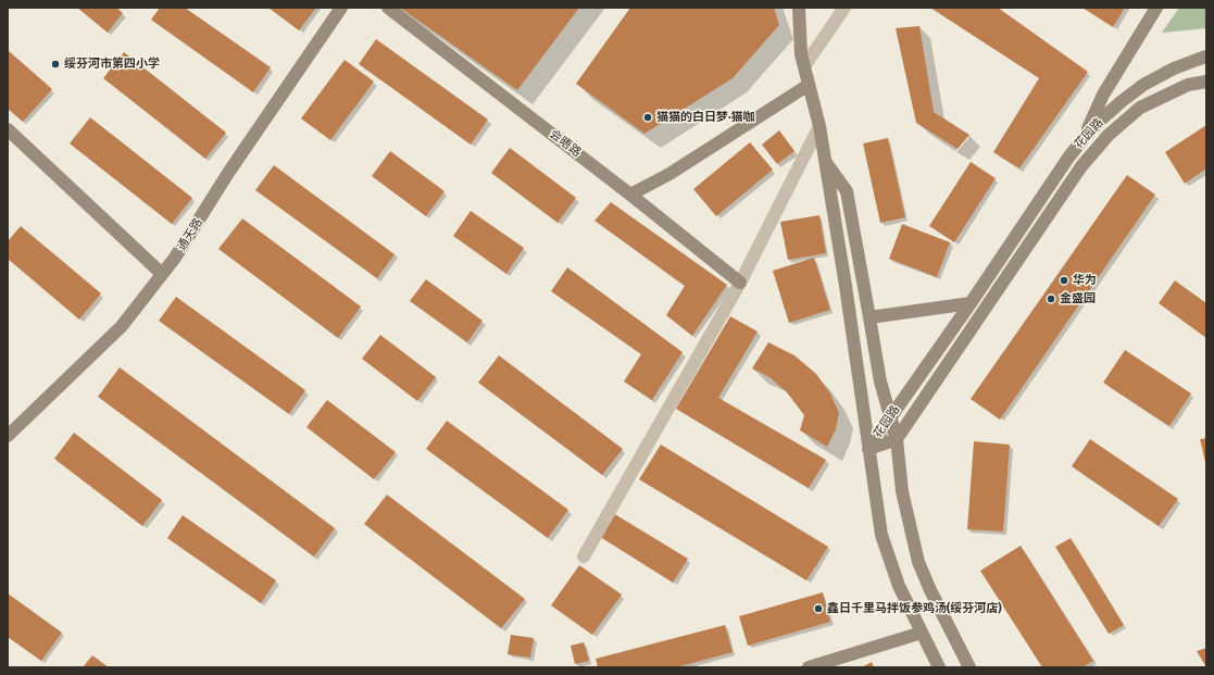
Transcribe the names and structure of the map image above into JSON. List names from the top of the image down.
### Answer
{
  "streets": {
    "main road": ["花园路", "会晤路", "通天路"]
  },
  "places": [
    "绥芬河市第四小学",
    "猫猫的白日梦·猫咖",
    "华为",
    "金盛园",
    "鑫日千里马拌饭参鸡汤(绥芬河店)"
  ]
}
